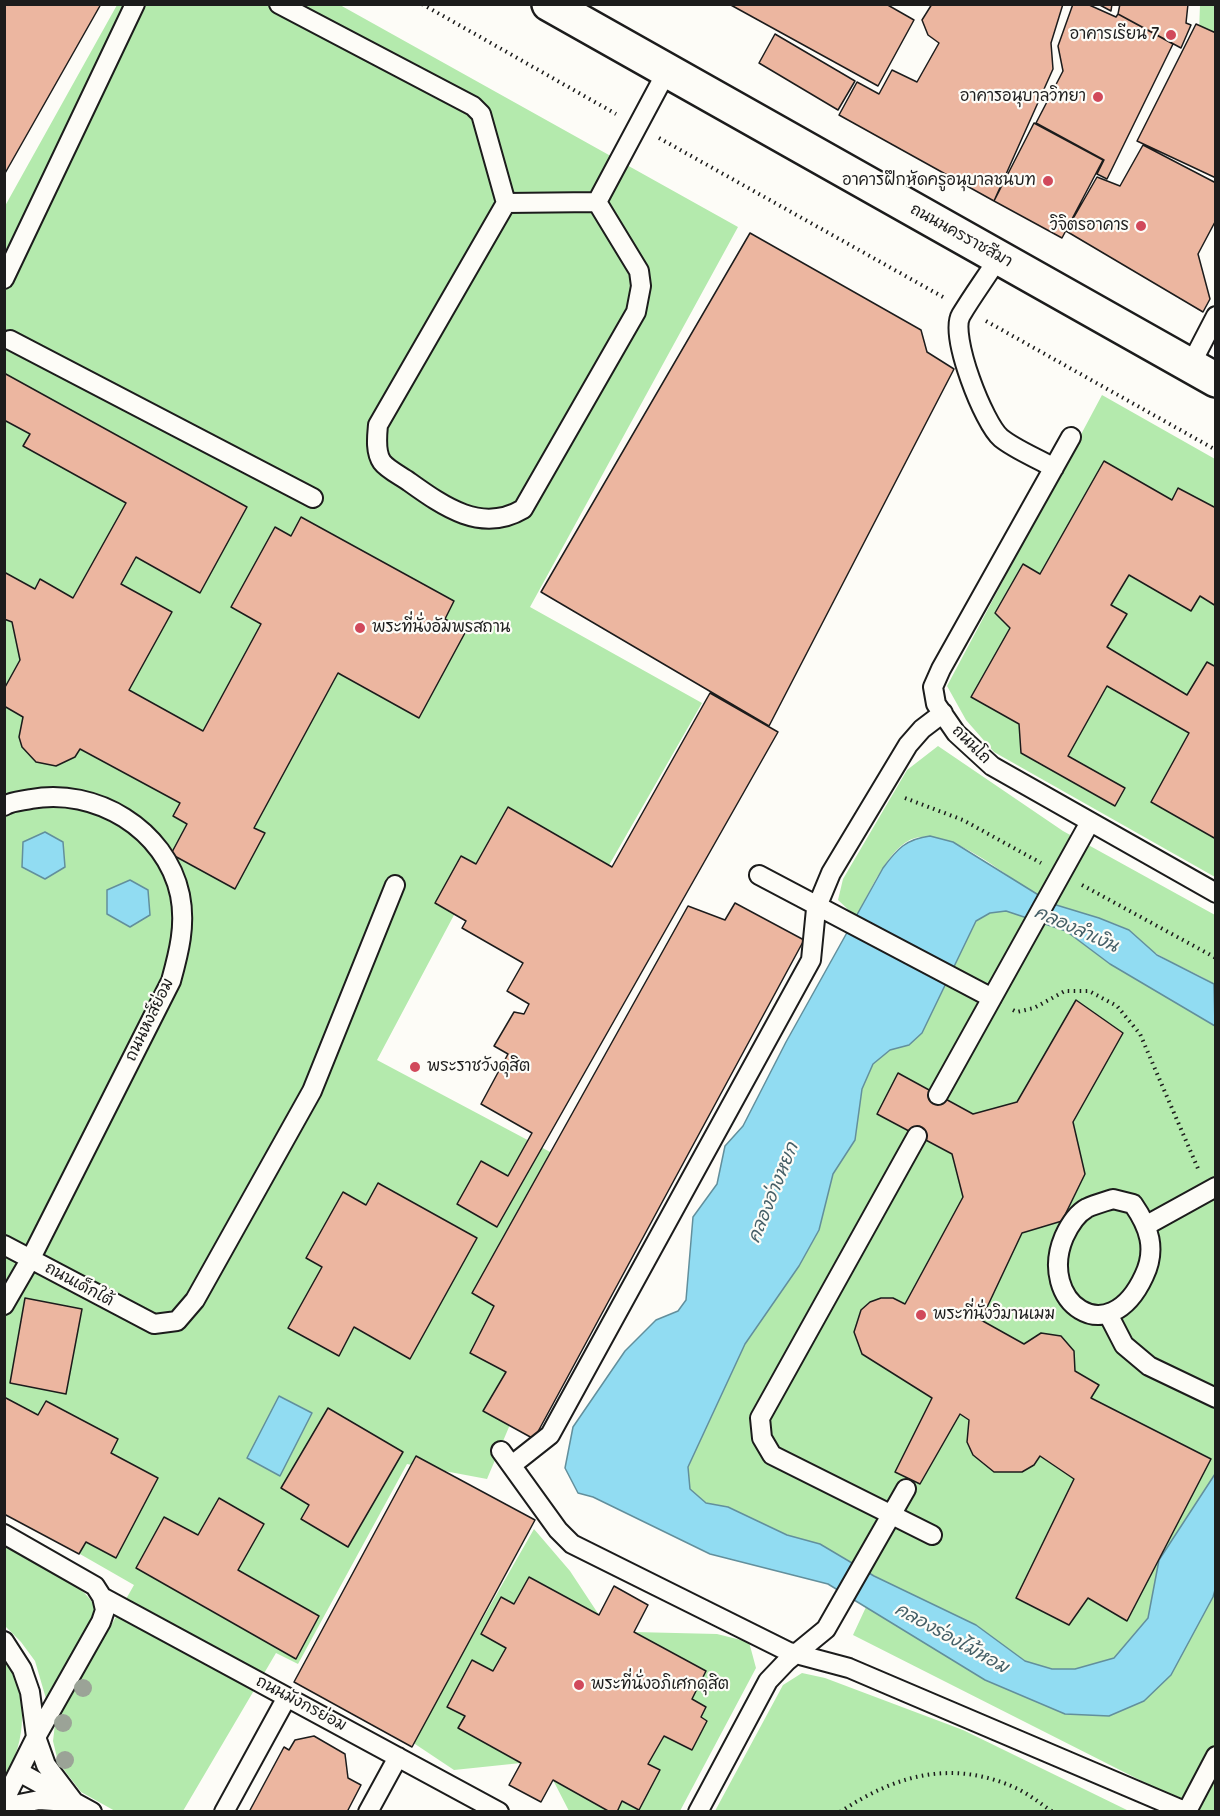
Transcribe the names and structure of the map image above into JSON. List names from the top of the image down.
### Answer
{
  "streets": {
    "main road": ["ถนนนครราชสีมา"],
    "lane": [
      "ถนนโถ",
      "ถนนหงส์ย่อม",
      "ถนนเด็กใต้",
      "ถนนมังกรย่อม"
    ]
  },
  "crossings": [
    ["ถนนหงส์ย่อม", "ถนนเด็กใต้"]
  ],
  "water": ["คลองลำเงิน", "คลองอ่างหยก", "คลองร่องไม้หอม"],
  "places": [
    "อาคารเรียน 7",
    "อาคารอนุบาลวิทยา",
    "อาคารฝึกหัดครูอนุบาลชนบท",
    "วิจิตรอาคาร",
    "พระที่นั่งอัมพรสถาน",
    "พระราชวังดุสิต",
    "พระที่นั่งวิมานเมฆ",
    "พระที่นั่งอภิเศกดุสิต"
  ]
}
